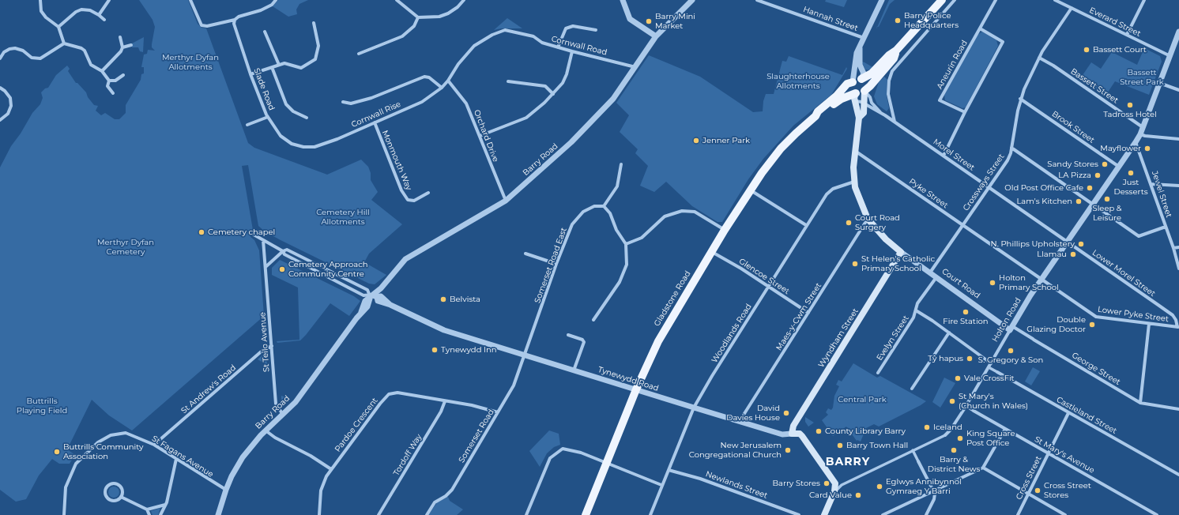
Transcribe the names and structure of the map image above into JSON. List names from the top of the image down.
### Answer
{
  "streets": {
    "main road": [
      "Court Road",
      "Gladstone Road",
      "Wyndham Street",
      "Tynewydd Road"
    ],
    "street": [
      "Hannah Street",
      "Everard Street",
      "Cornwall Road",
      "Aneurin Road",
      "Bassett Street",
      "Slade Road",
      "Cornwall Rise",
      "Brook Street",
      "Orchard Drive",
      "Morel Street",
      "Barry Road",
      "Monmouth Way",
      "Crossways Street",
      "Pyke Street",
      "Jewel Street",
      "Somerset Road East",
      "Lower Morel Street",
      "Glencoe Street",
      "Lower Pyke Street",
      "Maes-y-Cwm Street",
      "Holton Road",
      "Woodlands Road",
      "Evelyn Street",
      "St Teilo Avenue",
      "George Street",
      "St Andrew's Road",
      "Castleland Street",
      "Pardoe Crescent",
      "Somerset Road",
      "Tordoff Way",
      "St Mary's Avenue",
      "St Fagans Avenue",
      "Cross Street",
      "Newlands Street"
    ]
  },
  "crossings": [
    ["Hannah Street", "Court Road"],
    ["Everard Street", "Crossways Street"],
    ["Everard Street", "Holton Road"],
    ["Cornwall Road", "Cornwall Rise"],
    ["Cornwall Road", "Orchard Drive"],
    ["Cornwall Road", "Barry Road"],
    ["Bassett Street", "Crossways Street"],
    ["Bassett Street", "Holton Road"],
    ["Slade Road", "Cornwall Rise"],
    ["Cornwall Rise", "Orchard Drive"],
    ["Cornwall Rise", "Monmouth Way"],
    ["Brook Street", "Crossways Street"],
    ["Brook Street", "Holton Road"],
    ["Orchard Drive", "Barry Road"],
    ["Morel Street", "Crossways Street"],
    ["Morel Street", "Lower Morel Street"],
    ["Morel Street", "Court Road"],
    ["Morel Street", "Gladstone Road"],
    ["Morel Street", "Holton Road"],
    ["Barry Road", "St Teilo Avenue"],
    ["Barry Road", "Tynewydd Road"],
    ["Barry Road", "St Fagans Avenue"],
    ["Crossways Street", "Pyke Street"],
    ["Crossways Street", "Court Road"],
    ["Pyke Street", "Court Road"],
    ["Pyke Street", "Lower Pyke Street"],
    ["Pyke Street", "Holton Road"],
    ["Jewel Street", "Holton Road"],
    ["Somerset Road East", "Tynewydd Road"],
    ["Somerset Road East", "Somerset Road"],
    ["Lower Morel Street", "Lower Pyke Street"],
    ["Lower Morel Street", "Holton Road"],
    ["Glencoe Street", "Gladstone Road"],
    ["Glencoe Street", "Maes-y-Cwm Street"],
    ["Glencoe Street", "Woodlands Road"],
    ["Court Road", "Gladstone Road"],
    ["Court Road", "Maes-y-Cwm Street"],
    ["Court Road", "Holton Road"],
    ["Court Road", "Woodlands Road"],
    ["Court Road", "Wyndham Street"],
    ["Court Road", "Evelyn Street"],
    ["Court Road", "George Street"],
    ["Gladstone Road", "Tynewydd Road"],
    ["Lower Pyke Street", "Holton Road"],
    ["Maes-y-Cwm Street", "Tynewydd Road"],
    ["Holton Road", "George Street"],
    ["Holton Road", "Tynewydd Road"],
    ["Holton Road", "Castleland Street"],
    ["Holton Road", "St Mary's Avenue"],
    ["Woodlands Road", "Tynewydd Road"],
    ["Woodlands Road", "Newlands Street"],
    ["Wyndham Street", "Tynewydd Road"],
    ["St Teilo Avenue", "St Andrew's Road"],
    ["Tynewydd Road", "Somerset Road"],
    ["St Andrew's Road", "St Fagans Avenue"],
    ["Castleland Street", "Cross Street"],
    ["Pardoe Crescent", "Somerset Road"],
    ["Pardoe Crescent", "Tordoff Way"],
    ["St Mary's Avenue", "Cross Street"]
  ],
  "districts": ["BARRY"],
  "parks": [
    "Merthyr Dyfan Allotments",
    "Bassett Street Park",
    "Slaughterhouse Allotments",
    "Cemetery Hill Allotments",
    "Merthyr Dyfan Cemetery",
    "Central Park",
    "Buttrills Playing Field"
  ],
  "places": [
    "Barry Police Headquarters",
    "Barry Mini Market",
    "Bassett Court",
    "Tadross Hotel",
    "Jenner Park",
    "Mayflower",
    "Sandy Stores",
    "Just Desserts",
    "LA Pizza",
    "Old Post Office Cafe",
    "Sleep & Leisure",
    "Lam's Kitchen",
    "Court Road Surgery",
    "Cemetery chapel",
    "N. Phillips Upholstery",
    "Llamau",
    "St Helen's Catholic Primary School",
    "Cemetery Approach Community Centre",
    "Holton Primary School",
    "Belvista",
    "Fire Station",
    "Double Glazing Doctor",
    "Tynewydd Inn",
    "S. Gregory & Son",
    "Tŷ hapus",
    "Vale CrossFit",
    "St Mary's (Church in Wales)",
    "David Davies House",
    "Iceland",
    "County Library Barry",
    "King Square Post Office",
    "Barry Town Hall",
    "New Jerusalem Congregational Church",
    "Barry & District News",
    "Buttrills Community Association",
    "Barry Stores",
    "Eglwys Annibynnol Gymraeg Y Barri",
    "Cross Street Stores",
    "Card Value"
  ]
}
